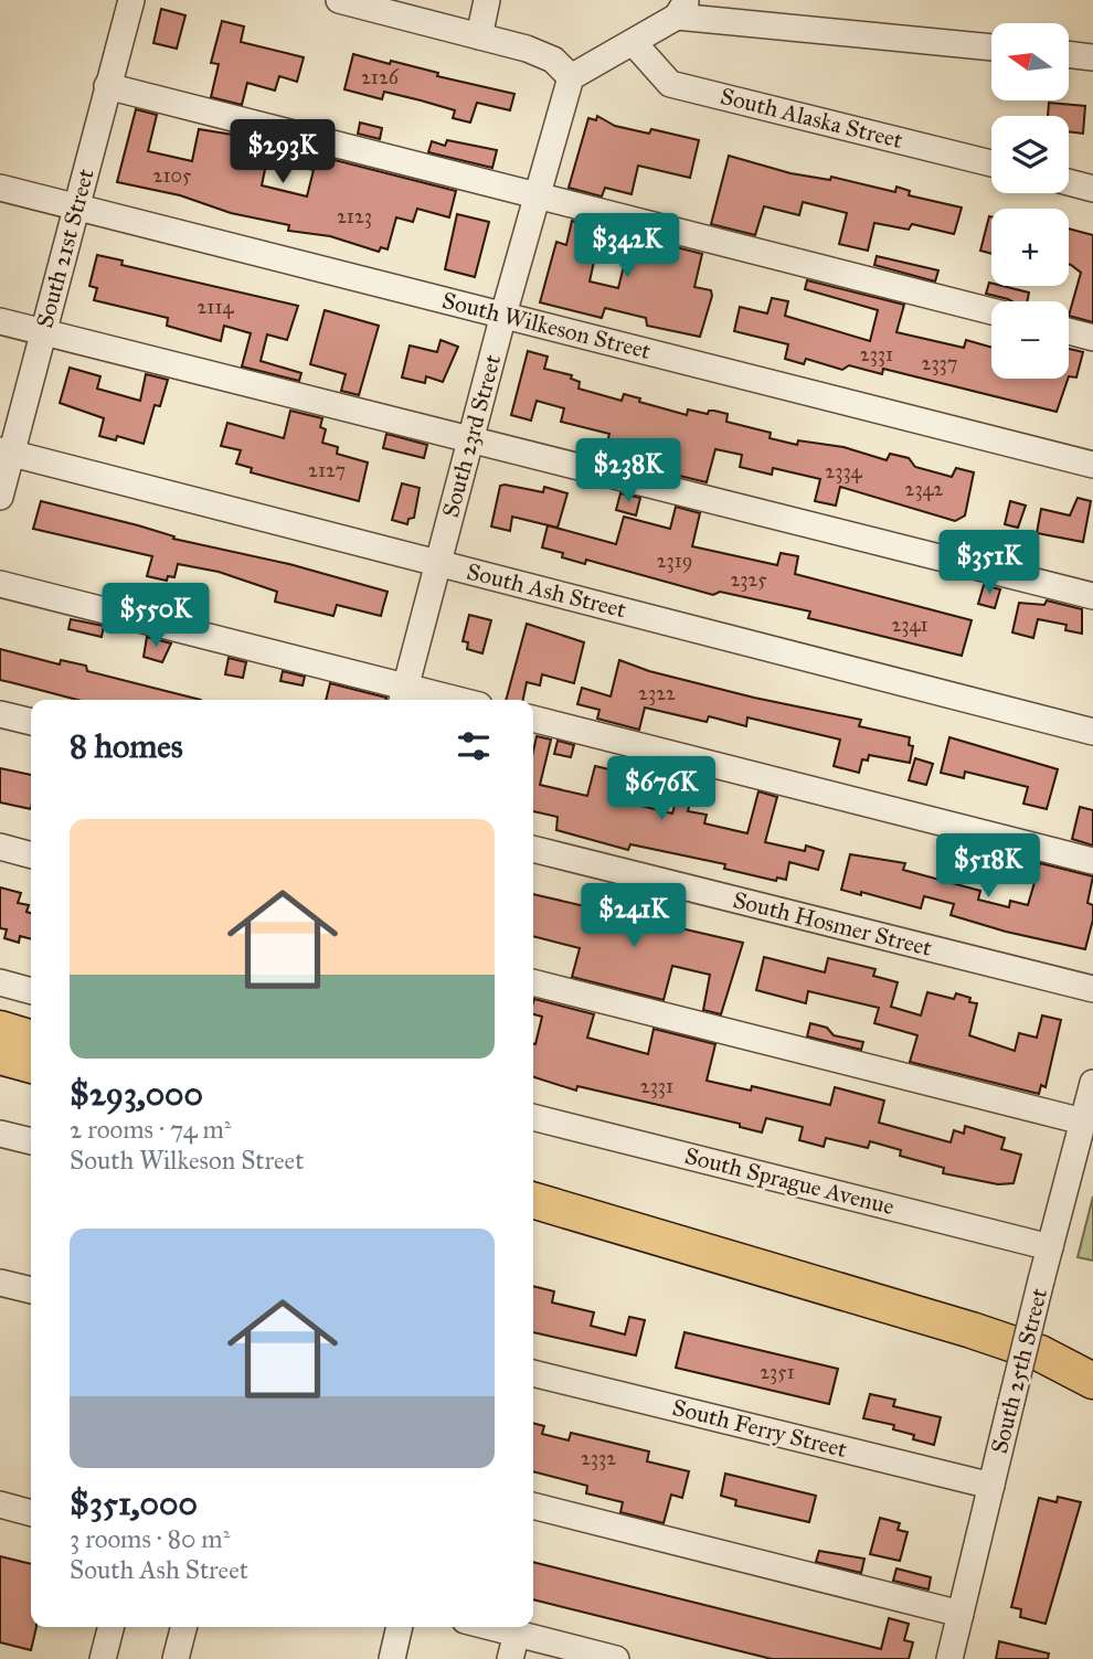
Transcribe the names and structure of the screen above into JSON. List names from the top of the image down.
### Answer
{
  "streets": {
    "street": [
      "South Alaska Street",
      "South 21st Street",
      "South Wilkeson Street",
      "South 23rd Street",
      "South Ash Street",
      "South Hosmer Street",
      "South Sprague Avenue",
      "South 25th Street",
      "South Ferry Street"
    ]
  },
  "crossings": [
    ["South 21st Street", "South Wilkeson Street"],
    ["South 21st Street", "South Ash Street"],
    ["South Wilkeson Street", "South 23rd Street"],
    ["South 23rd Street", "South Ash Street"],
    ["South Sprague Avenue", "South 25th Street"],
    ["South 25th Street", "South Ferry Street"]
  ],
  "house_numbers": [
    "2126",
    "2105",
    "2123",
    "2114",
    "2331",
    "2337",
    "2127",
    "2334",
    "2342",
    "2319",
    "2325",
    "2341",
    "2322",
    "2331",
    "2351",
    "2332"
  ],
  "north": "left",
  "page": {
    "map_buttons": ["+", "−"],
    "price": [
      "$293K",
      "$342K",
      "$238K",
      "$351K",
      "$550K",
      "$676K",
      "$518K",
      "$241K"
    ],
    "heading": "8 homes",
    "list": [
      {
        "name": "$293,000",
        "note": "2 rooms · 74 m² · South Wilkeson Street"
      },
      {
        "name": "$351,000",
        "note": "3 rooms · 80 m² · South Ash Street"
      }
    ]
  }
}
